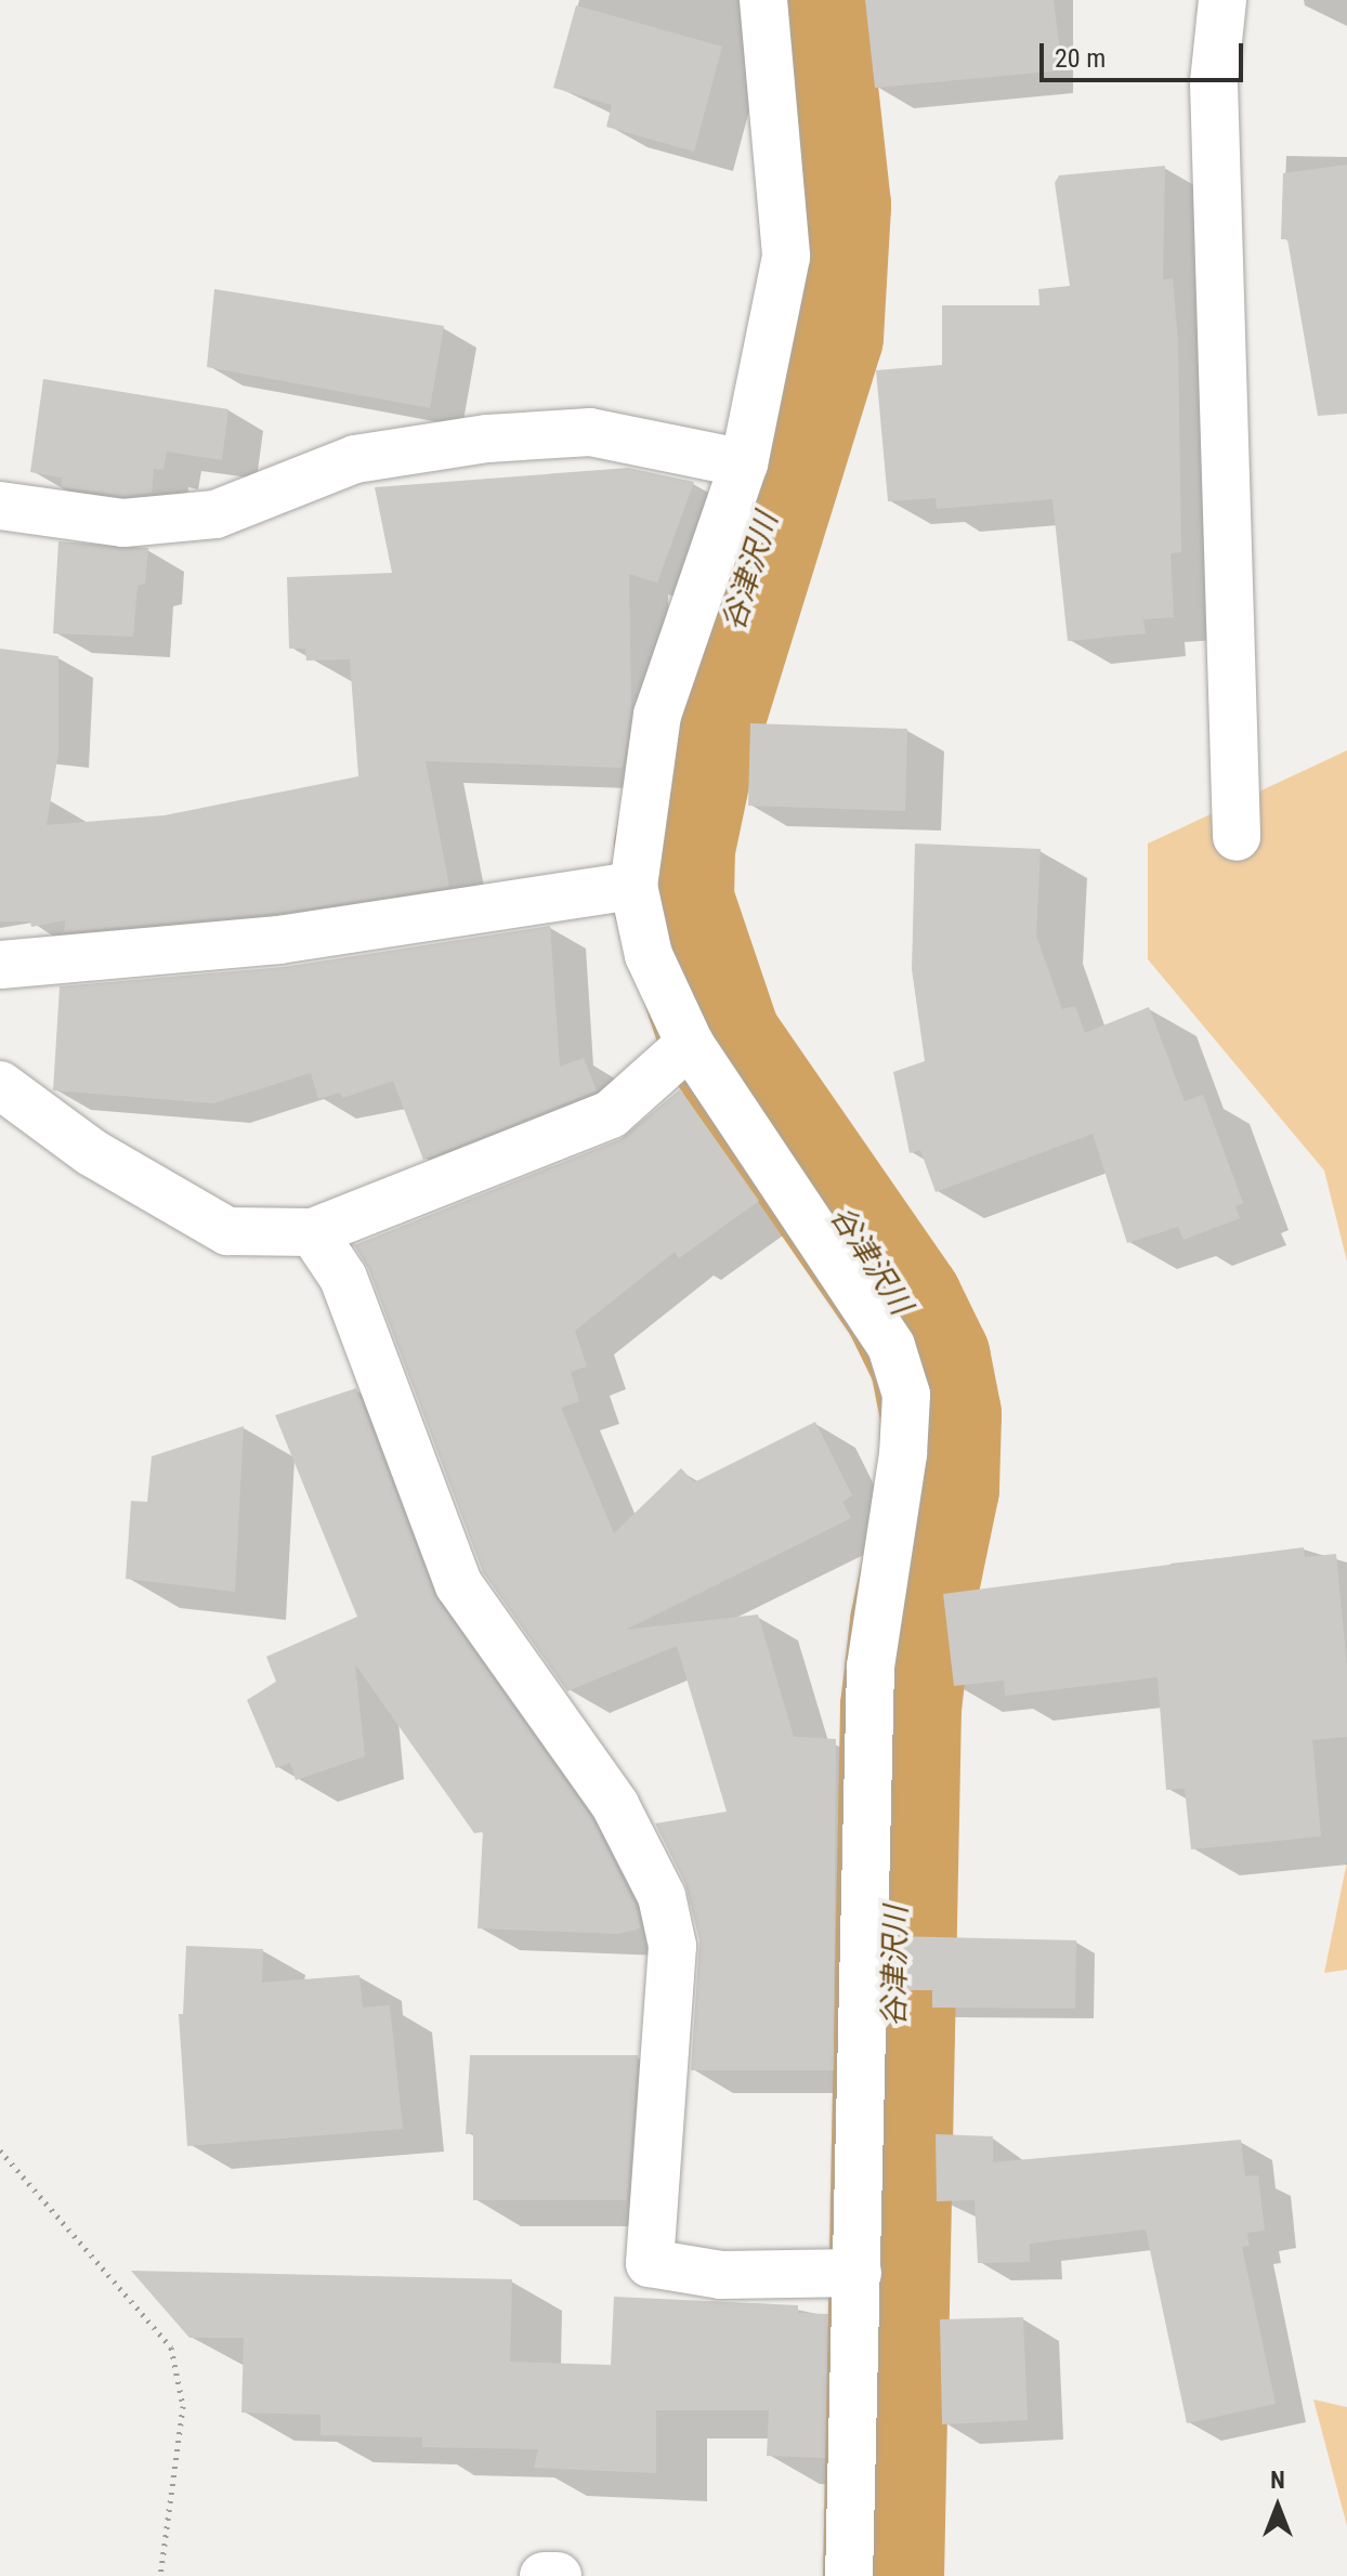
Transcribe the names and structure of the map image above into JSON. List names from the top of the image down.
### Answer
{
  "water": ["谷津沢川"],
  "scale_bar": "20 m",
  "north": "top"
}
